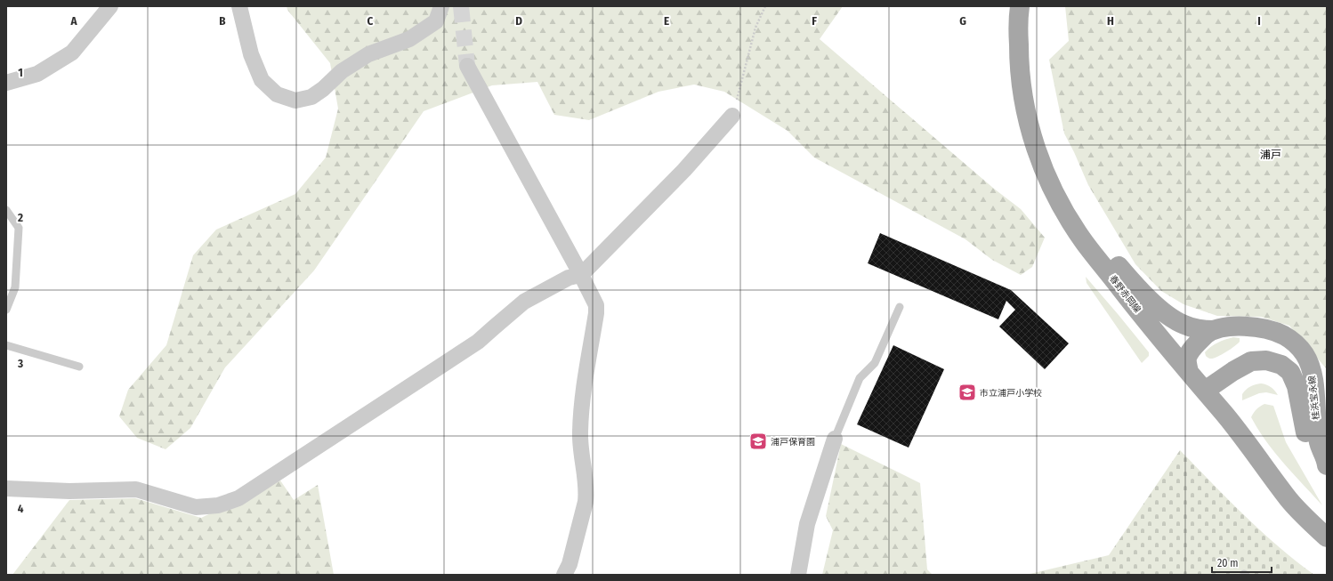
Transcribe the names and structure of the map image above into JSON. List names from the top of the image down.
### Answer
{
  "streets": {
    "main road": ["春野赤岡線", "桂浜宝永線"]
  },
  "crossings": [
    ["春野赤岡線", "桂浜宝永線"]
  ],
  "districts": ["浦戸"],
  "places": {
    "school or university": ["市立浦戸小学校", "浦戸保育園"]
  },
  "scale_bar": "20 m",
  "grid": {
    "columns": [
      "A",
      "B",
      "C",
      "D",
      "E",
      "F",
      "G",
      "H",
      "I"
    ],
    "rows": [
      "1",
      "2",
      "3",
      "4"
    ]
  }
}
